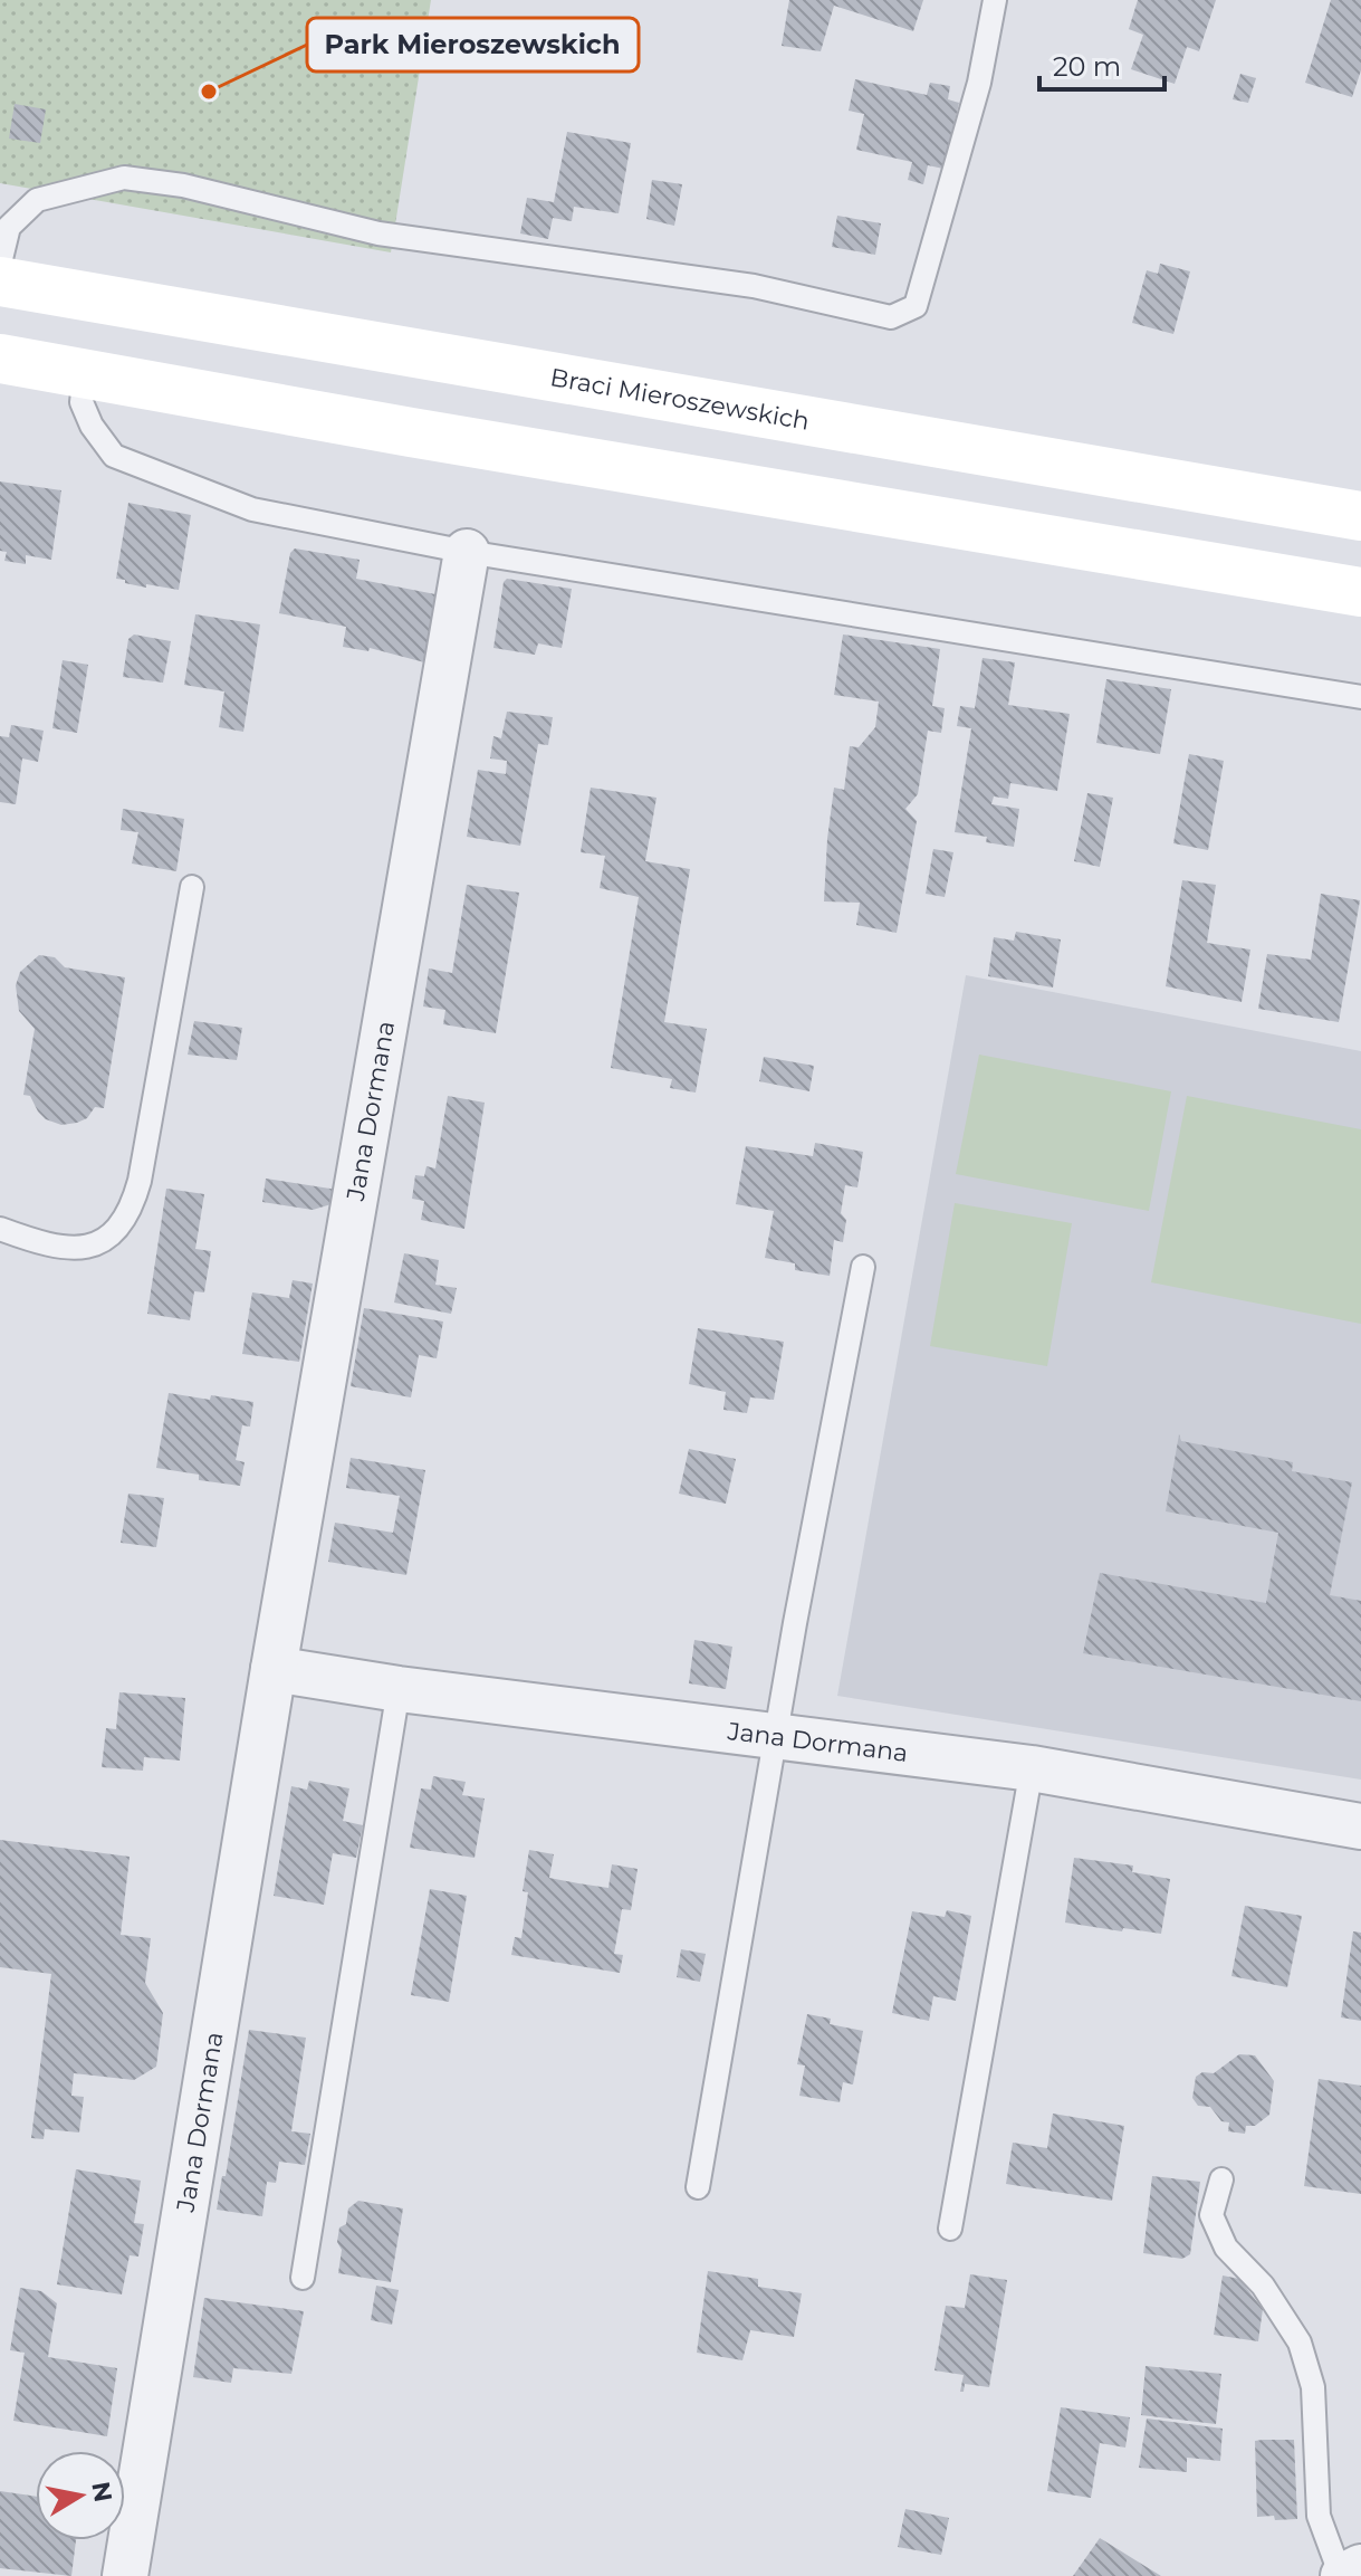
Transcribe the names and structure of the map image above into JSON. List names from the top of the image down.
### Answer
{
  "streets": {
    "main road": ["Braci Mieroszewskich"],
    "street": ["Jana Dormana"]
  },
  "places": ["Park Mieroszewskich"],
  "scale_bar": "20 m",
  "north": "right"
}
